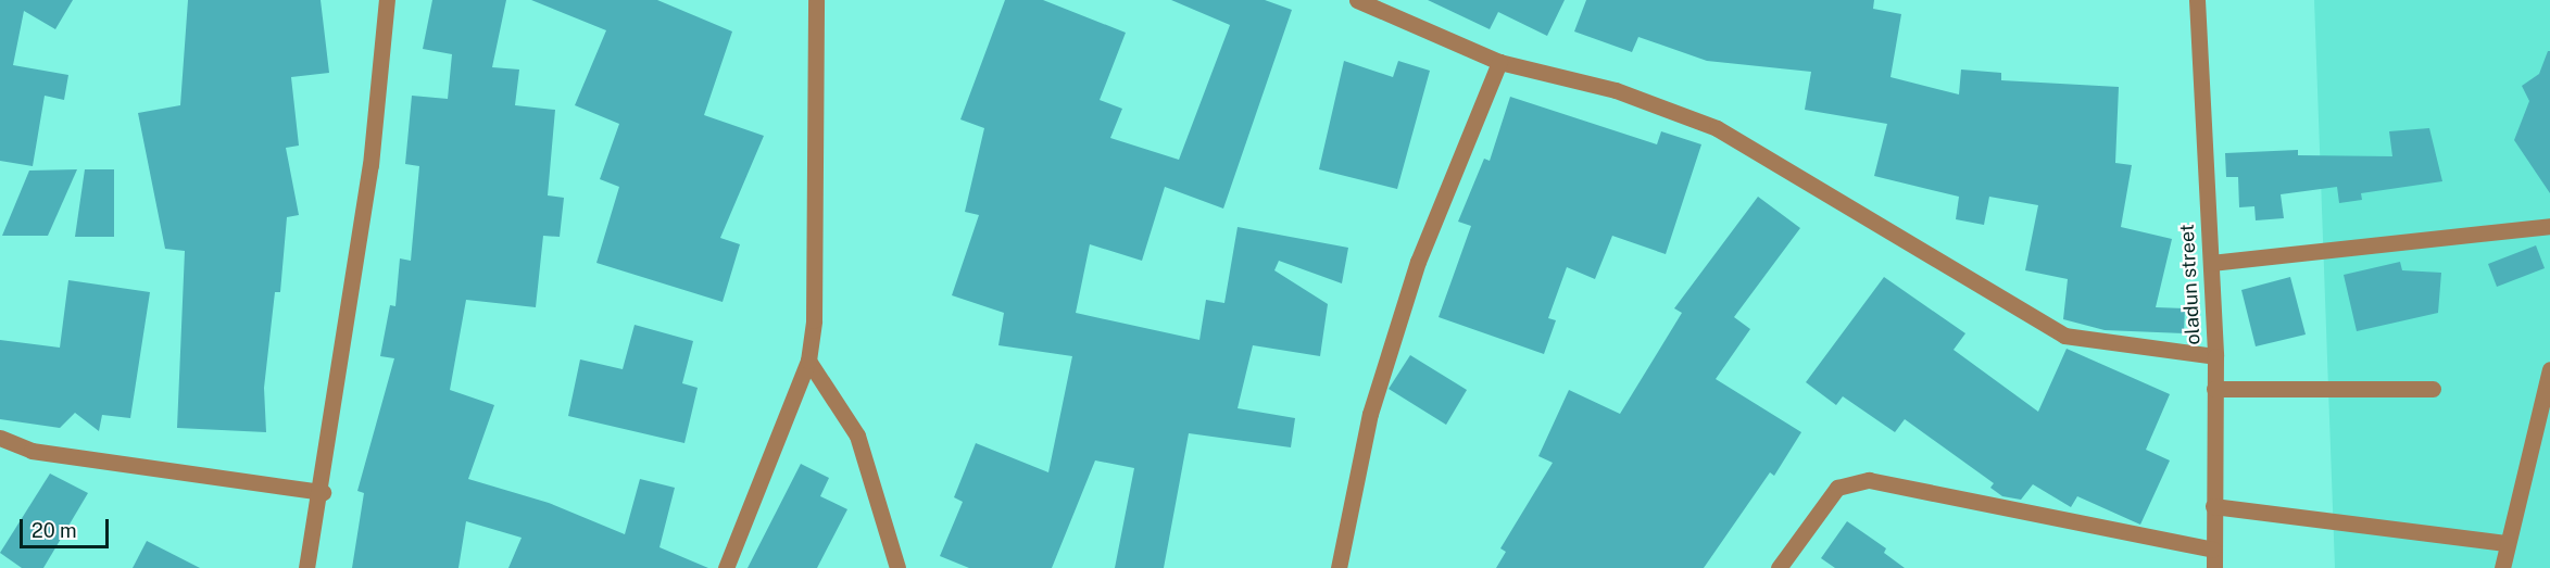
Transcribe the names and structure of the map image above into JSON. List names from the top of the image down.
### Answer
{
  "streets": {
    "street": ["oladun street"]
  },
  "scale_bar": "20 m"
}
